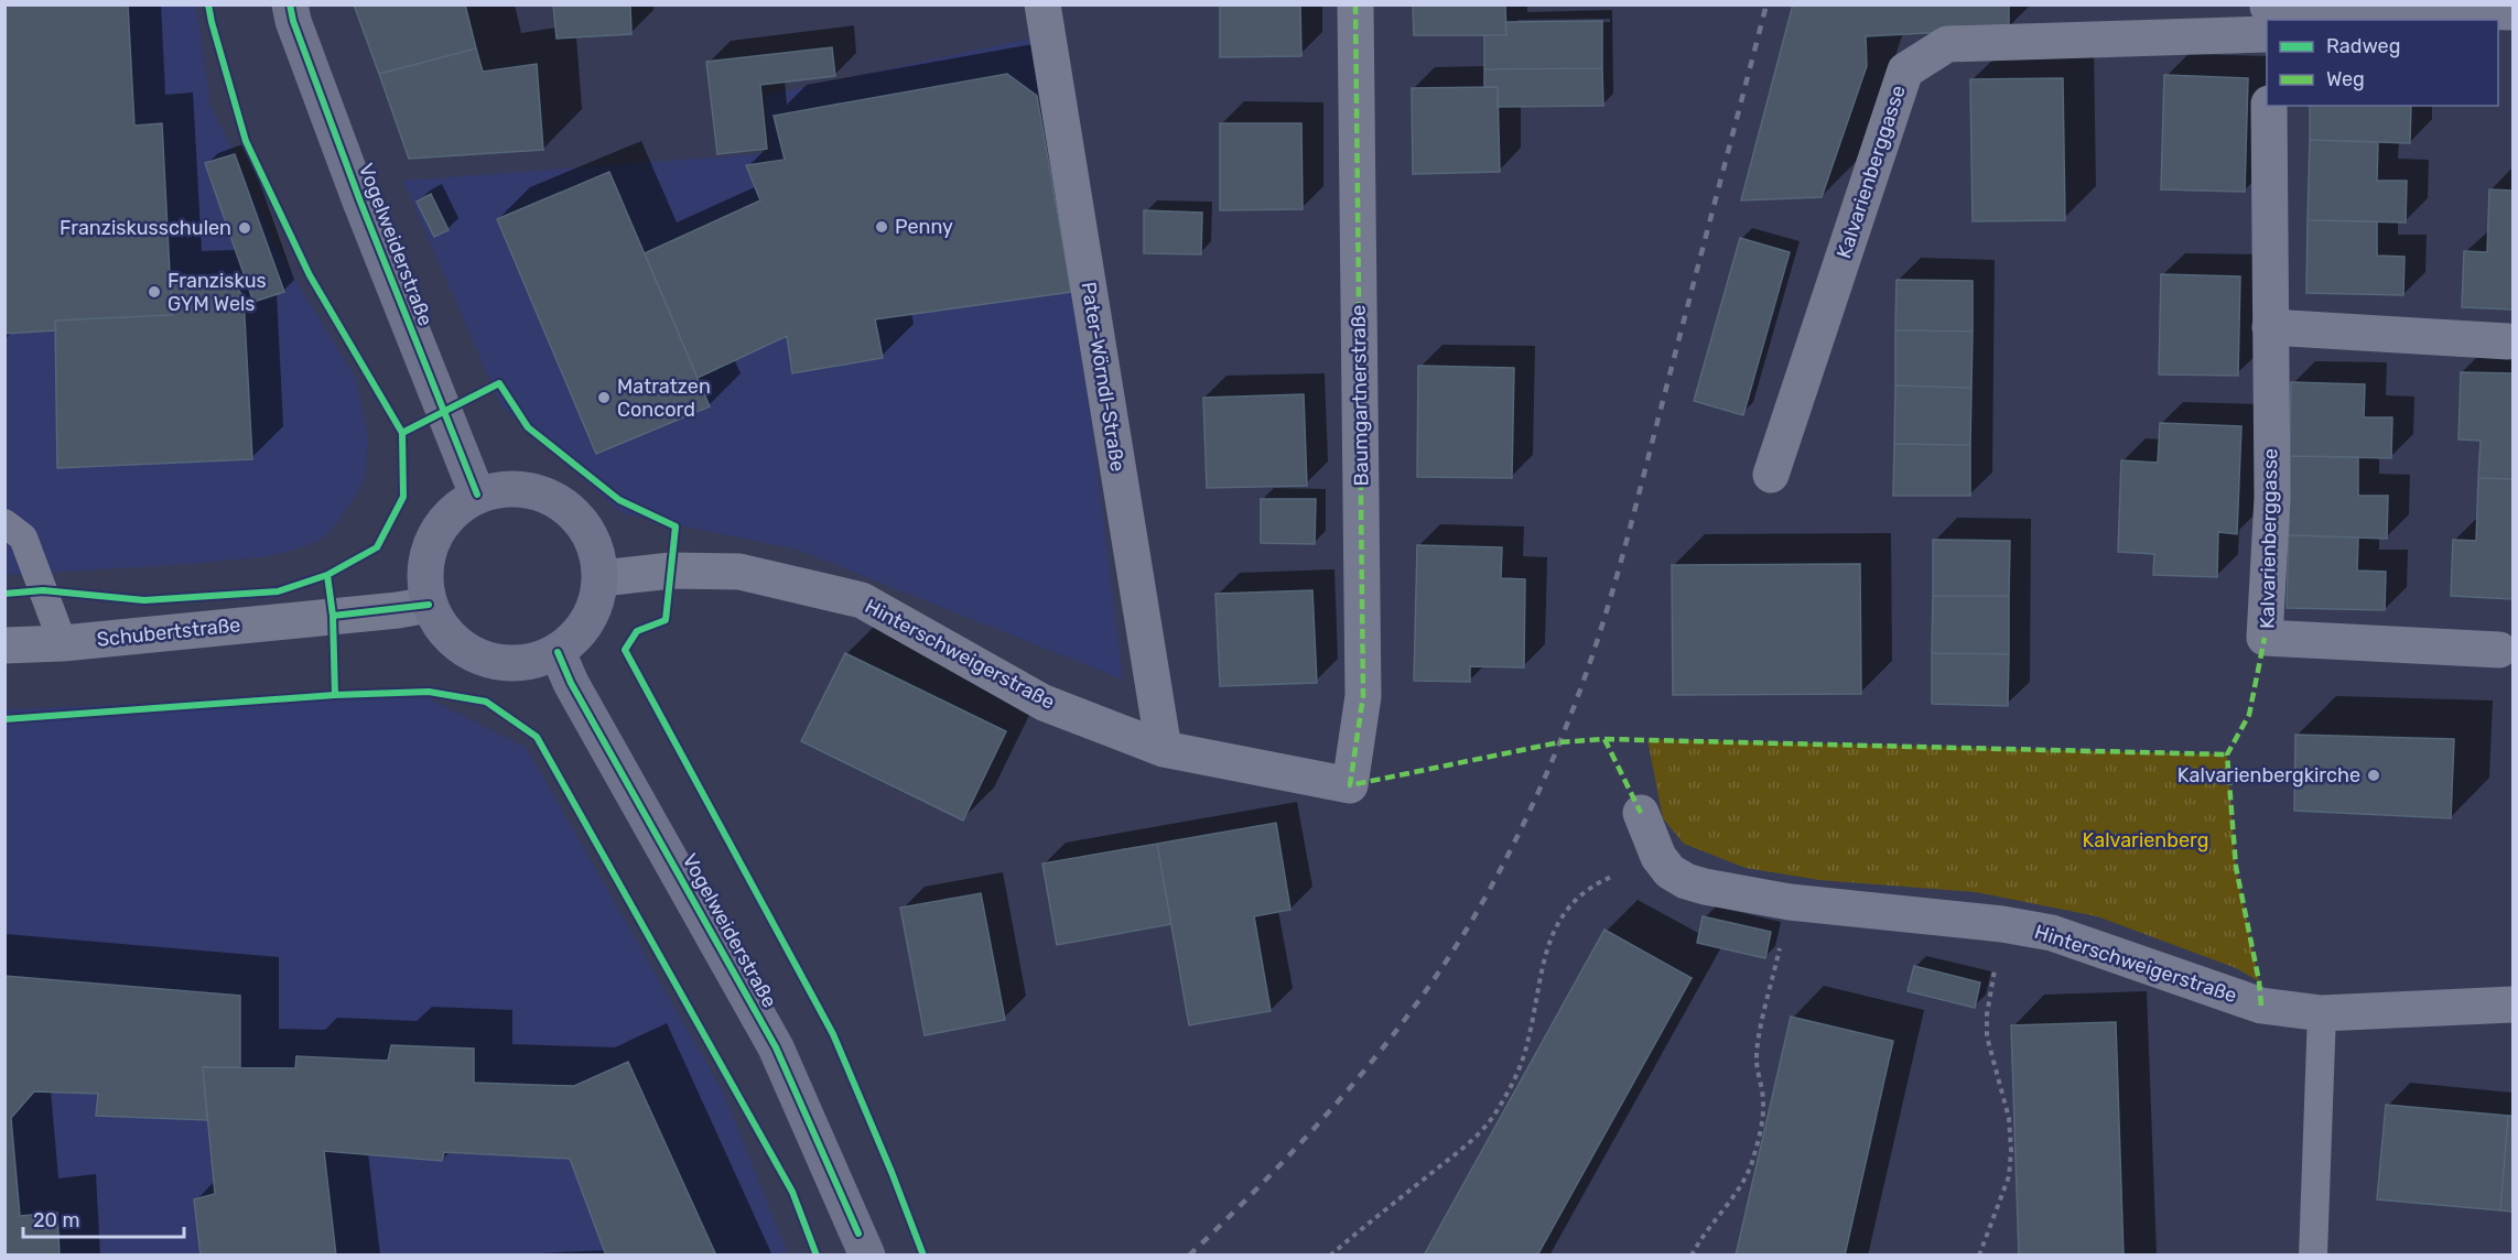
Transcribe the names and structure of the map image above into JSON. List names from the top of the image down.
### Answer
{
  "streets": {
    "main road": ["Vogelweiderstraße"],
    "street": [
      "Kalvarienberggasse",
      "Pater-Wörndl-Straße",
      "Baumgartnerstraße",
      "Schubertstraße",
      "Hinterschweigerstraße"
    ]
  },
  "crossings": [
    ["Vogelweiderstraße", "Schubertstraße"],
    ["Vogelweiderstraße", "Hinterschweigerstraße"],
    ["Pater-Wörndl-Straße", "Hinterschweigerstraße"],
    ["Baumgartnerstraße", "Hinterschweigerstraße"],
    ["Schubertstraße", "Hinterschweigerstraße"]
  ],
  "parks": ["Kalvarienberg"],
  "places": [
    "Penny",
    "Franziskusschulen",
    "Franziskus GYM Wels",
    "Matratzen Concord",
    "Kalvarienbergkirche"
  ],
  "legend": ["Radweg", "Weg"],
  "scale_bar": "20 m"
}
